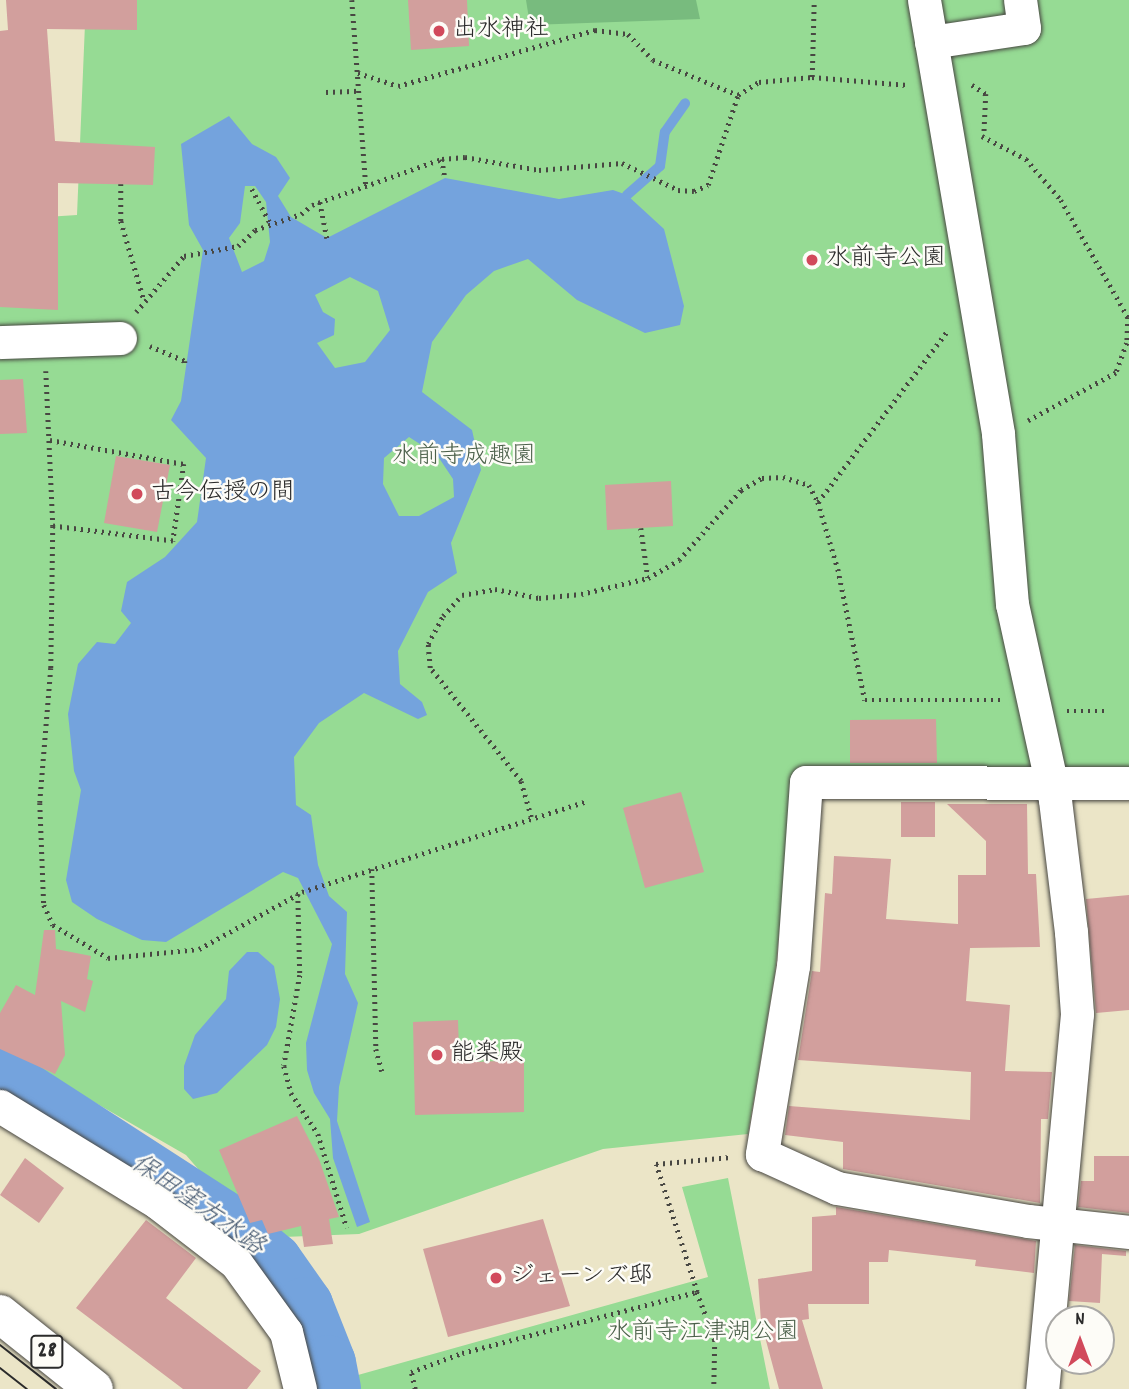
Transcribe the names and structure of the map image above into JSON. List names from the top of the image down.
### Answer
{
  "streets": {
    "main road": ["28"]
  },
  "water": ["保田窪方水路"],
  "parks": ["水前寺成趣園", "水前寺江津湖公園"],
  "places": [
    "出水神社",
    "水前寺公園",
    "古今伝授の間",
    "能楽殿",
    "ジェーンズ邸"
  ],
  "north": "top"
}
